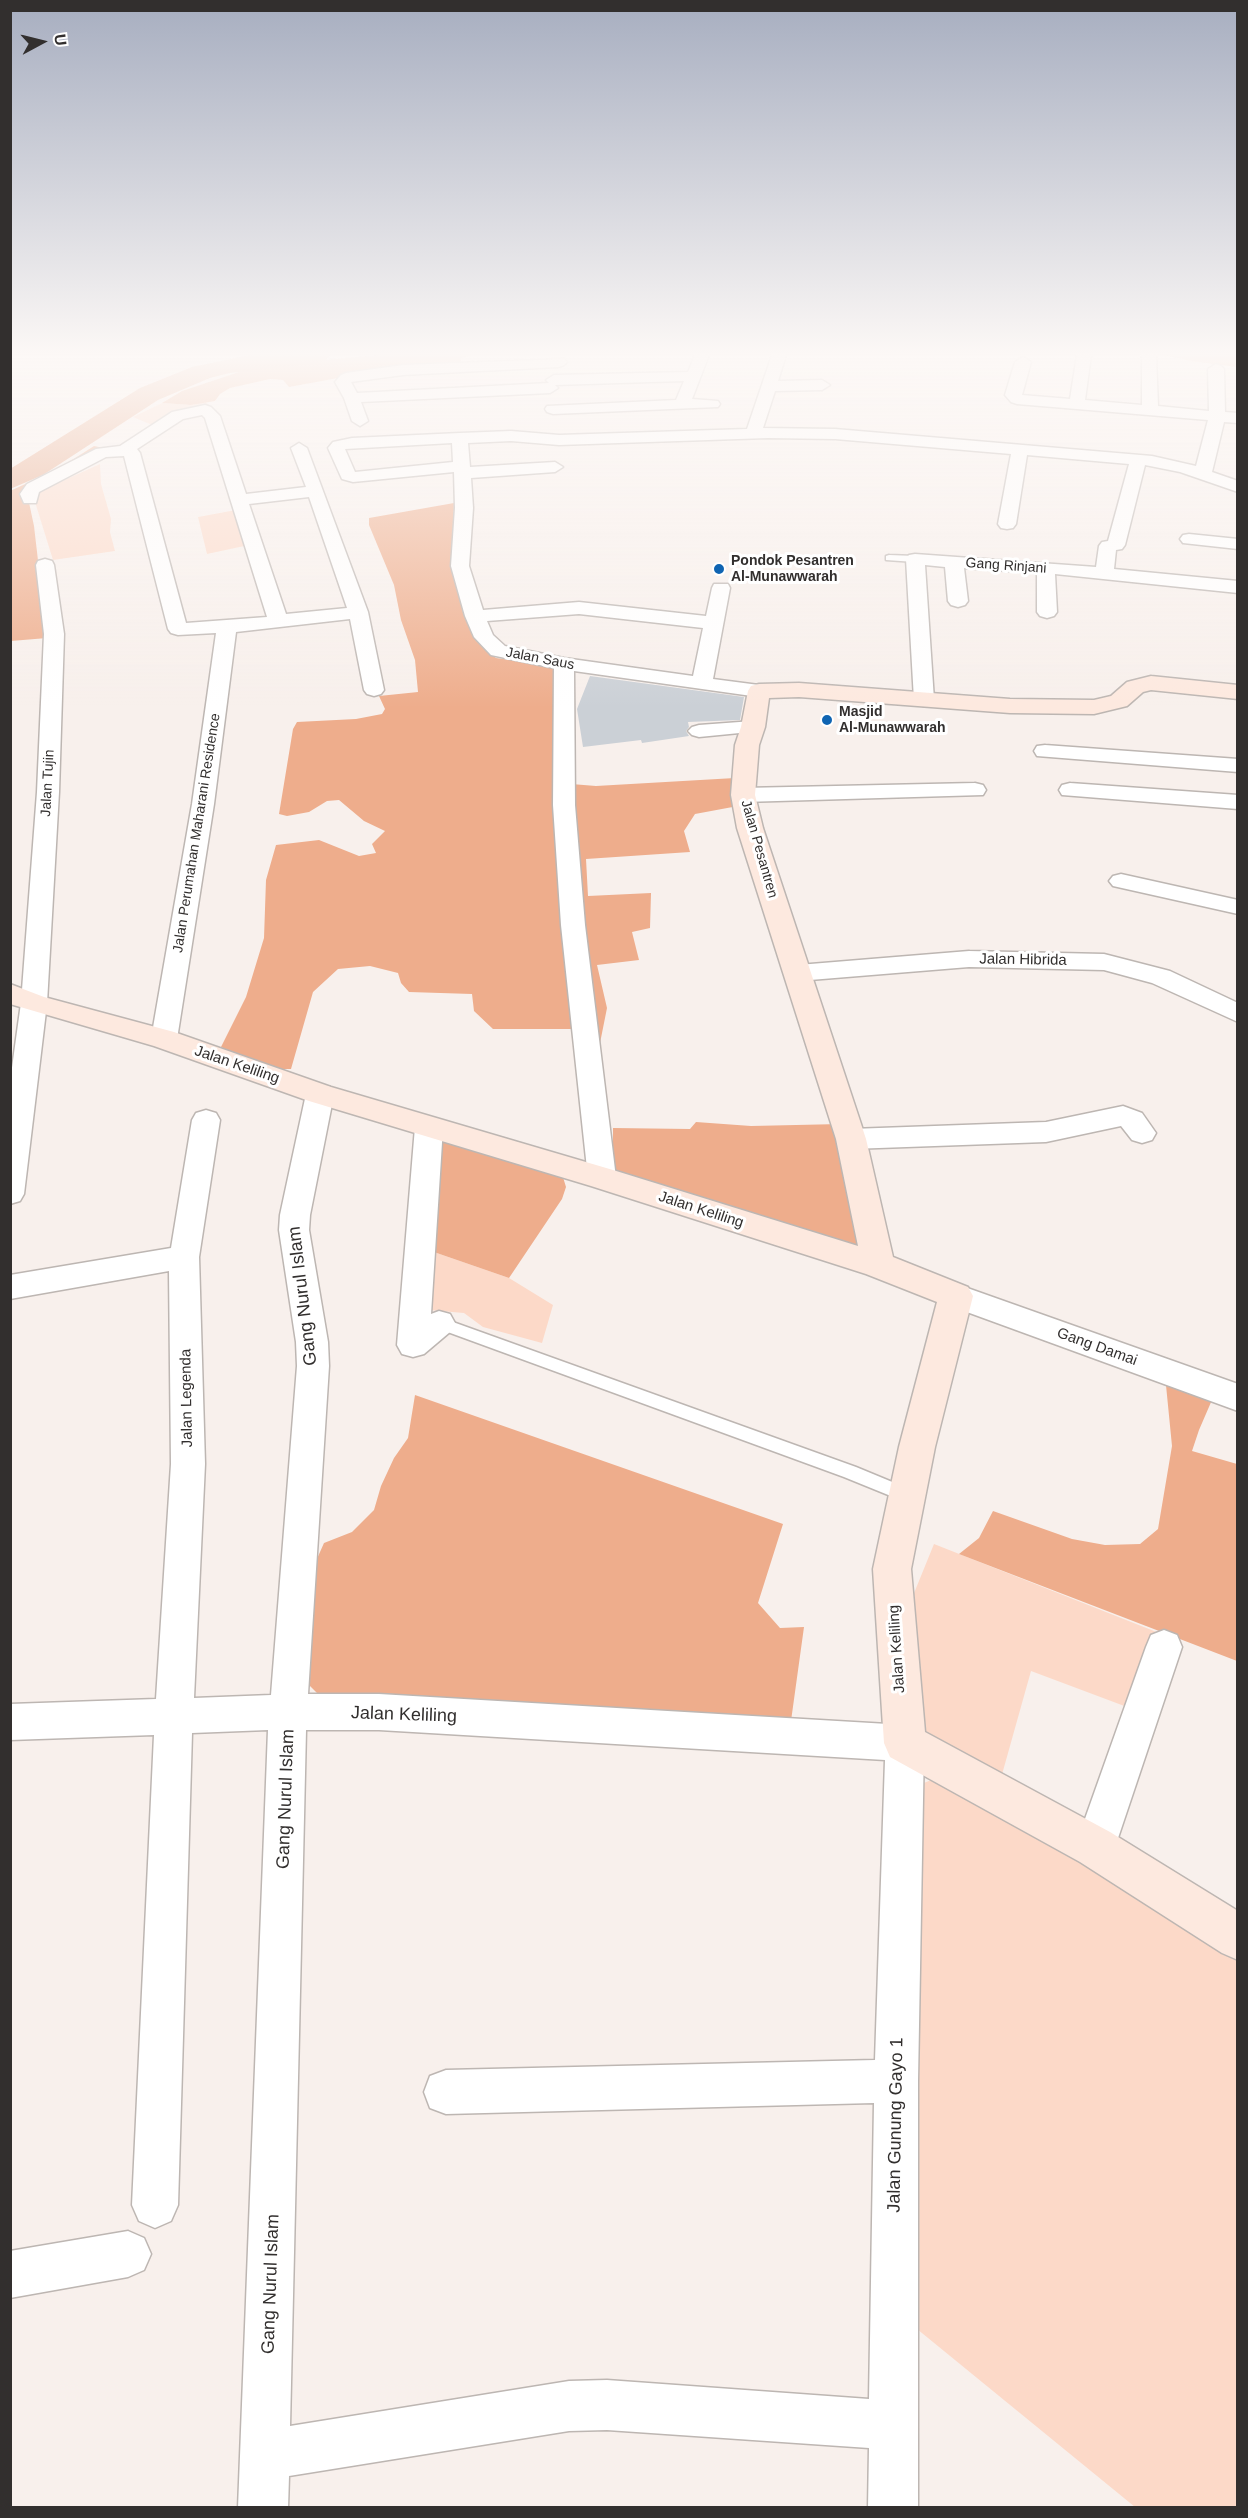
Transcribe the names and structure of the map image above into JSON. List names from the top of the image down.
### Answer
{
  "streets": {
    "street": [
      "Gang Rinjani",
      "Jalan Saus",
      "Jalan Tujin",
      "Jalan Perumahan Maharani Residence",
      "Jalan Pesantren",
      "Jalan Hibrida",
      "Jalan Keliling",
      "Gang Nurul Islam",
      "Gang Damai",
      "Jalan Legenda",
      "Jalan Gunung Gayo 1"
    ]
  },
  "crossings": [
    ["Jalan Saus", "Jalan Pesantren"],
    ["Jalan Tujin", "Jalan Keliling"],
    ["Jalan Perumahan Maharani Residence", "Jalan Keliling"],
    ["Jalan Pesantren", "Jalan Hibrida"],
    ["Jalan Pesantren", "Jalan Keliling"],
    ["Jalan Keliling", "Gang Nurul Islam"],
    ["Jalan Keliling", "Gang Damai"],
    ["Jalan Keliling", "Jalan Legenda"],
    ["Jalan Keliling", "Jalan Gunung Gayo 1"]
  ],
  "places": ["Pondok Pesantren Al-Munawwarah", "Masjid Al-Munawwarah"],
  "north": "right"
}
